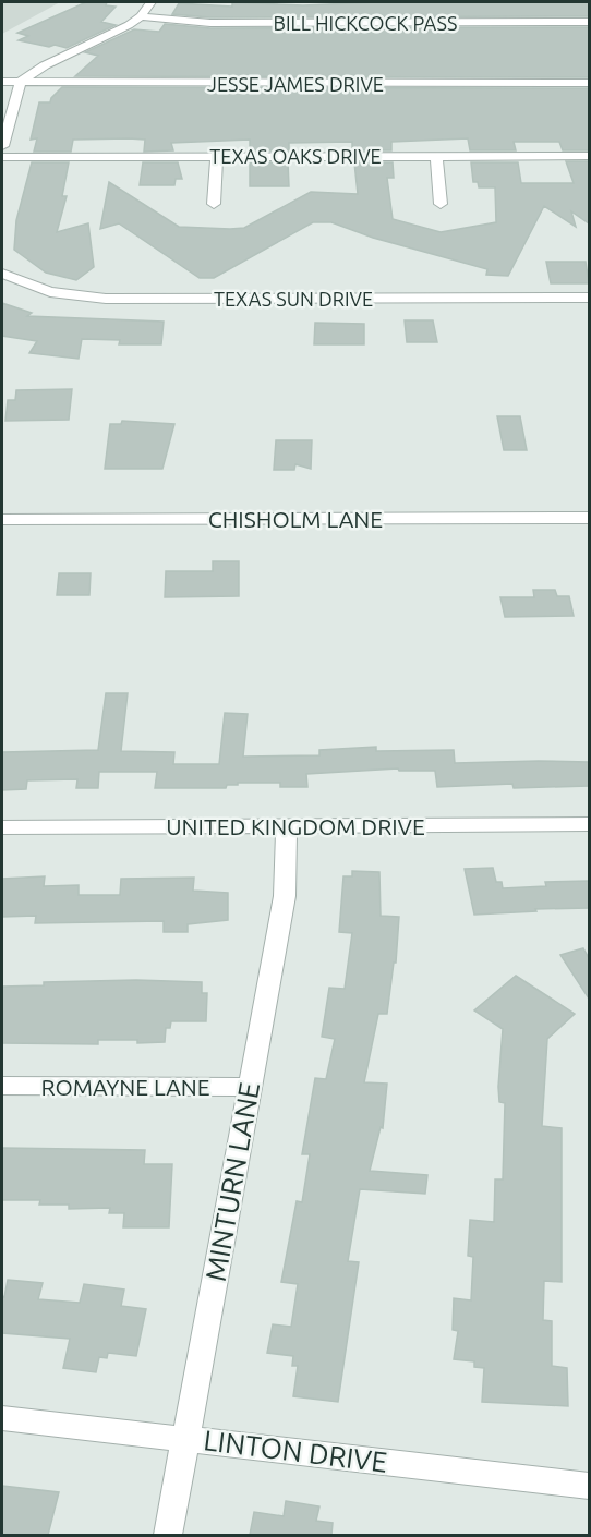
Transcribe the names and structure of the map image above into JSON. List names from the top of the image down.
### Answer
{
  "streets": {
    "street": [
      "BILL HICKCOCK PASS",
      "JESSE JAMES DRIVE",
      "TEXAS OAKS DRIVE",
      "TEXAS SUN DRIVE",
      "CHISHOLM LANE",
      "UNITED KINGDOM DRIVE",
      "ROMAYNE LANE",
      "MINTURN LANE",
      "LINTON DRIVE"
    ]
  },
  "crossings": [
    ["UNITED KINGDOM DRIVE", "MINTURN LANE"],
    ["ROMAYNE LANE", "MINTURN LANE"],
    ["MINTURN LANE", "LINTON DRIVE"]
  ]
}
